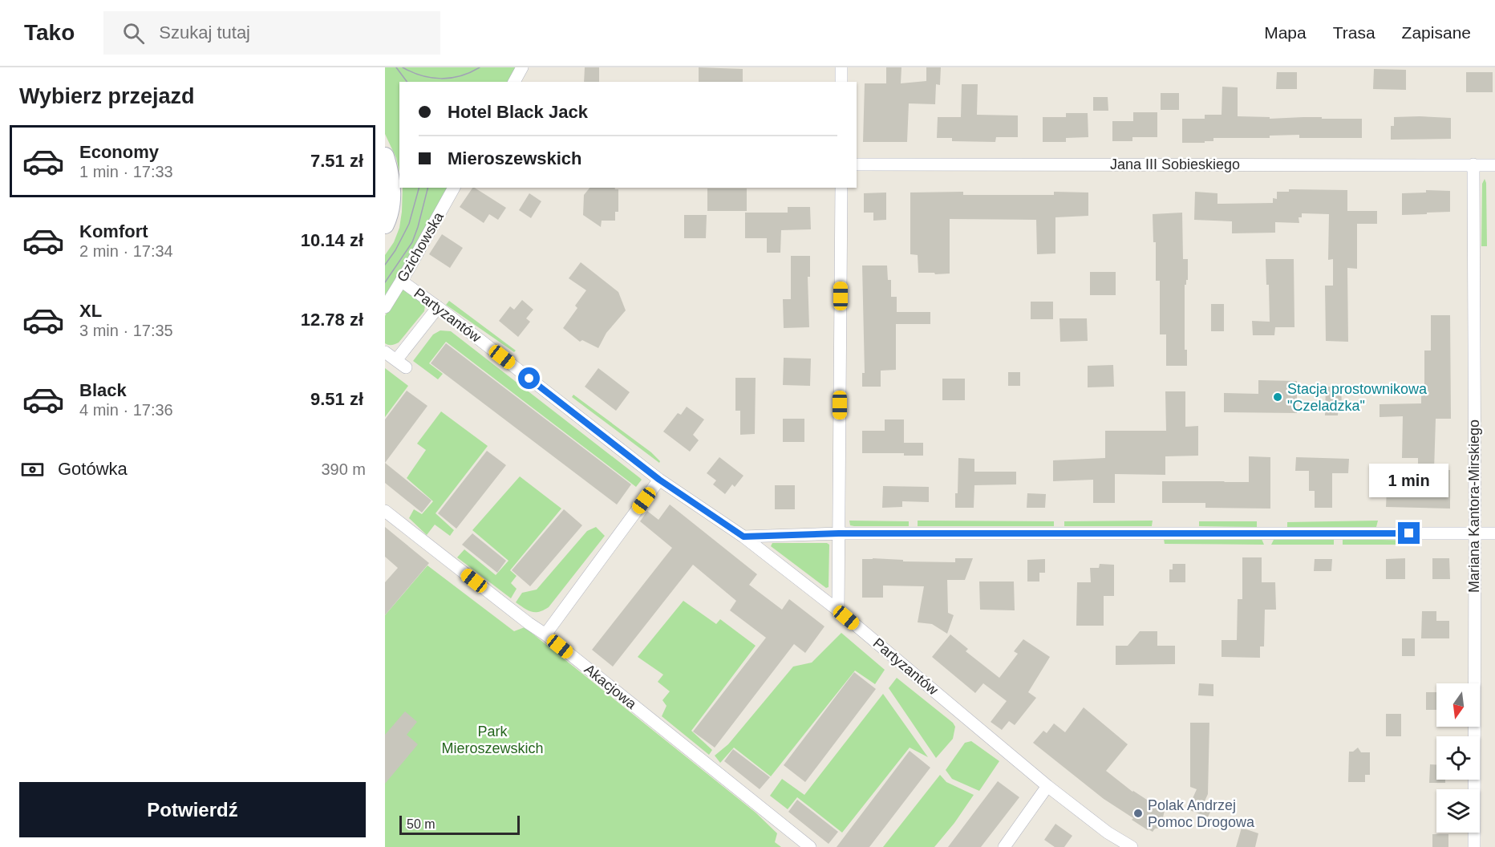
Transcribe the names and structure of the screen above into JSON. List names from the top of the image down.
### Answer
{
  "streets": {
    "street": [
      "Jana III Sobieskiego",
      "Gzichowska",
      "Partyzantów",
      "Mariana Kantora-Mirskiego",
      "Akacjowa"
    ]
  },
  "crossings": [
    ["Jana III Sobieskiego", "Mariana Kantora-Mirskiego"],
    ["Gzichowska", "Partyzantów"]
  ],
  "parks": ["Park Mieroszewskich"],
  "places": ["Stacja prostownikowa \"Czeladzka\"", "Polak Andrzej Pomoc Drogowa"],
  "scale_bar": "50 m",
  "north": "bottom",
  "page": {
    "header": "Tako",
    "search": "Szukaj tutaj",
    "nav": ["Mapa", "Trasa", "Zapisane"],
    "heading": "Wybierz przejazd",
    "banner": ["Hotel Black Jack", "Mieroszewskich"],
    "list": [
      {
        "name": "Economy",
        "note": "1 min · 17:33",
        "value": "7.51 zł"
      },
      {
        "name": "Komfort",
        "note": "2 min · 17:34",
        "value": "10.14 zł"
      },
      {
        "name": "XL",
        "note": "3 min · 17:35",
        "value": "12.78 zł"
      },
      {
        "name": "Black",
        "note": "4 min · 17:36",
        "value": "9.51 zł"
      }
    ],
    "pay": ["Gotówka", "390 m"],
    "bubble": "1 min",
    "buttons": "Potwierdź",
    "scale": "50 m"
  }
}
